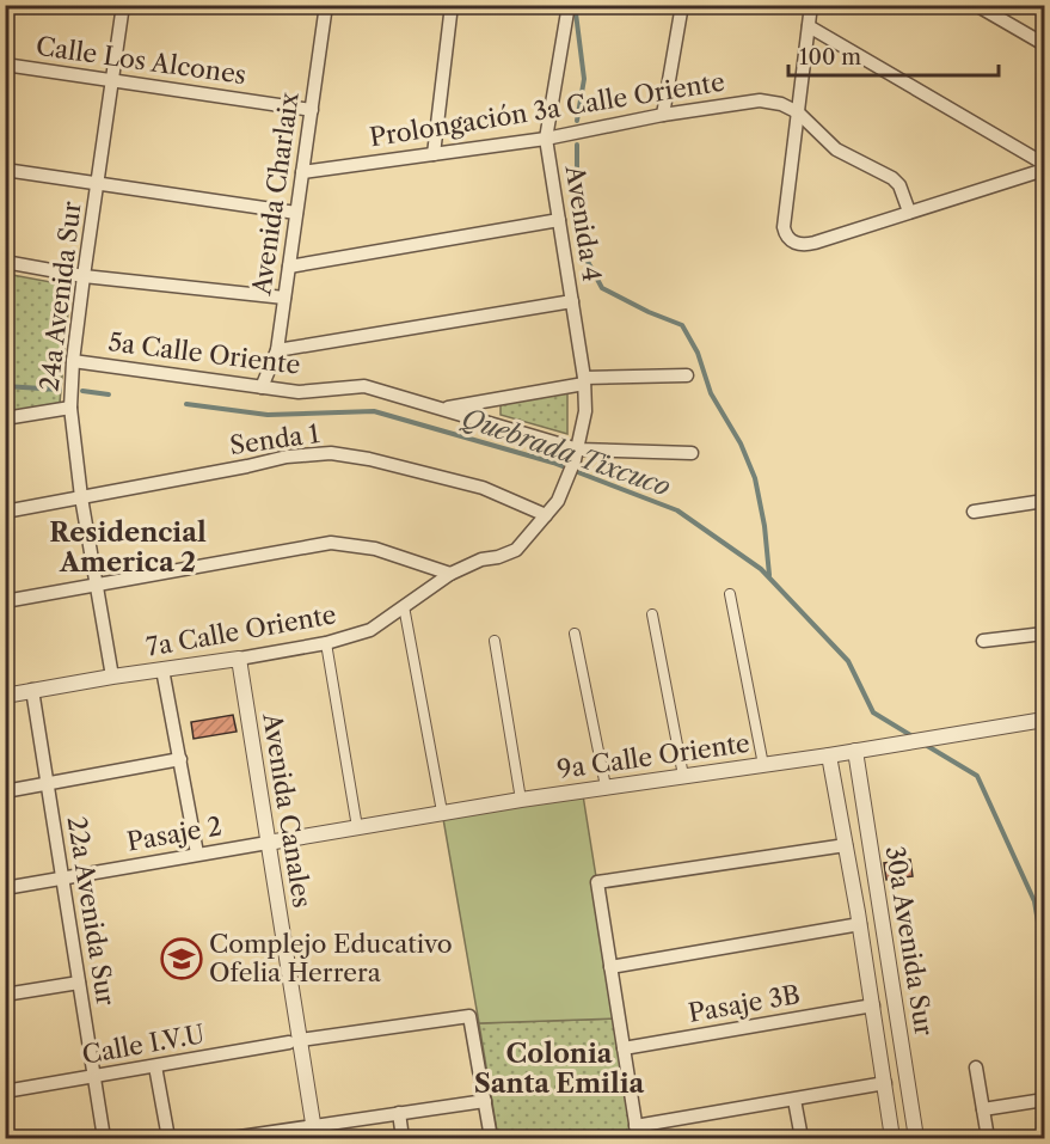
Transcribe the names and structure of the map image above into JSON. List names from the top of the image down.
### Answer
{
  "streets": {
    "street": [
      "Calle Los Alcones",
      "Prolongación 3a Calle Oriente",
      "Avenida Charlaix",
      "Avenida 4",
      "24a Avenida Sur",
      "5a Calle Oriente",
      "Senda 1",
      "7a Calle Oriente",
      "9a Calle Oriente",
      "Avenida Canales",
      "Pasaje 2",
      "22a Avenida Sur",
      "30a Avenida Sur",
      "Pasaje 3B",
      "Calle I.V.U"
    ]
  },
  "crossings": [
    ["Calle Los Alcones", "Avenida Charlaix"],
    ["Calle Los Alcones", "24a Avenida Sur"],
    ["Prolongación 3a Calle Oriente", "Avenida Charlaix"],
    ["Prolongación 3a Calle Oriente", "Avenida 4"],
    ["Avenida Charlaix", "5a Calle Oriente"],
    ["Avenida 4", "5a Calle Oriente"],
    ["Avenida 4", "7a Calle Oriente"],
    ["24a Avenida Sur", "5a Calle Oriente"],
    ["24a Avenida Sur", "Senda 1"],
    ["24a Avenida Sur", "7a Calle Oriente"],
    ["5a Calle Oriente", "7a Calle Oriente"],
    ["Senda 1", "7a Calle Oriente"],
    ["7a Calle Oriente", "Avenida Canales"],
    ["7a Calle Oriente", "22a Avenida Sur"],
    ["9a Calle Oriente", "Avenida Canales"],
    ["9a Calle Oriente", "Pasaje 2"],
    ["9a Calle Oriente", "30a Avenida Sur"],
    ["Avenida Canales", "Pasaje 2"],
    ["Avenida Canales", "Calle I.V.U"],
    ["Pasaje 2", "22a Avenida Sur"],
    ["22a Avenida Sur", "Calle I.V.U"],
    ["30a Avenida Sur", "Pasaje 3B"]
  ],
  "districts": ["Residencial America 2", "Colonia Santa Emilia"],
  "water": ["Quebrada Tixcuco"],
  "places": {
    "school or university": ["Complejo Educativo Ofelia Herrera"]
  },
  "scale_bar": "100 m"
}
